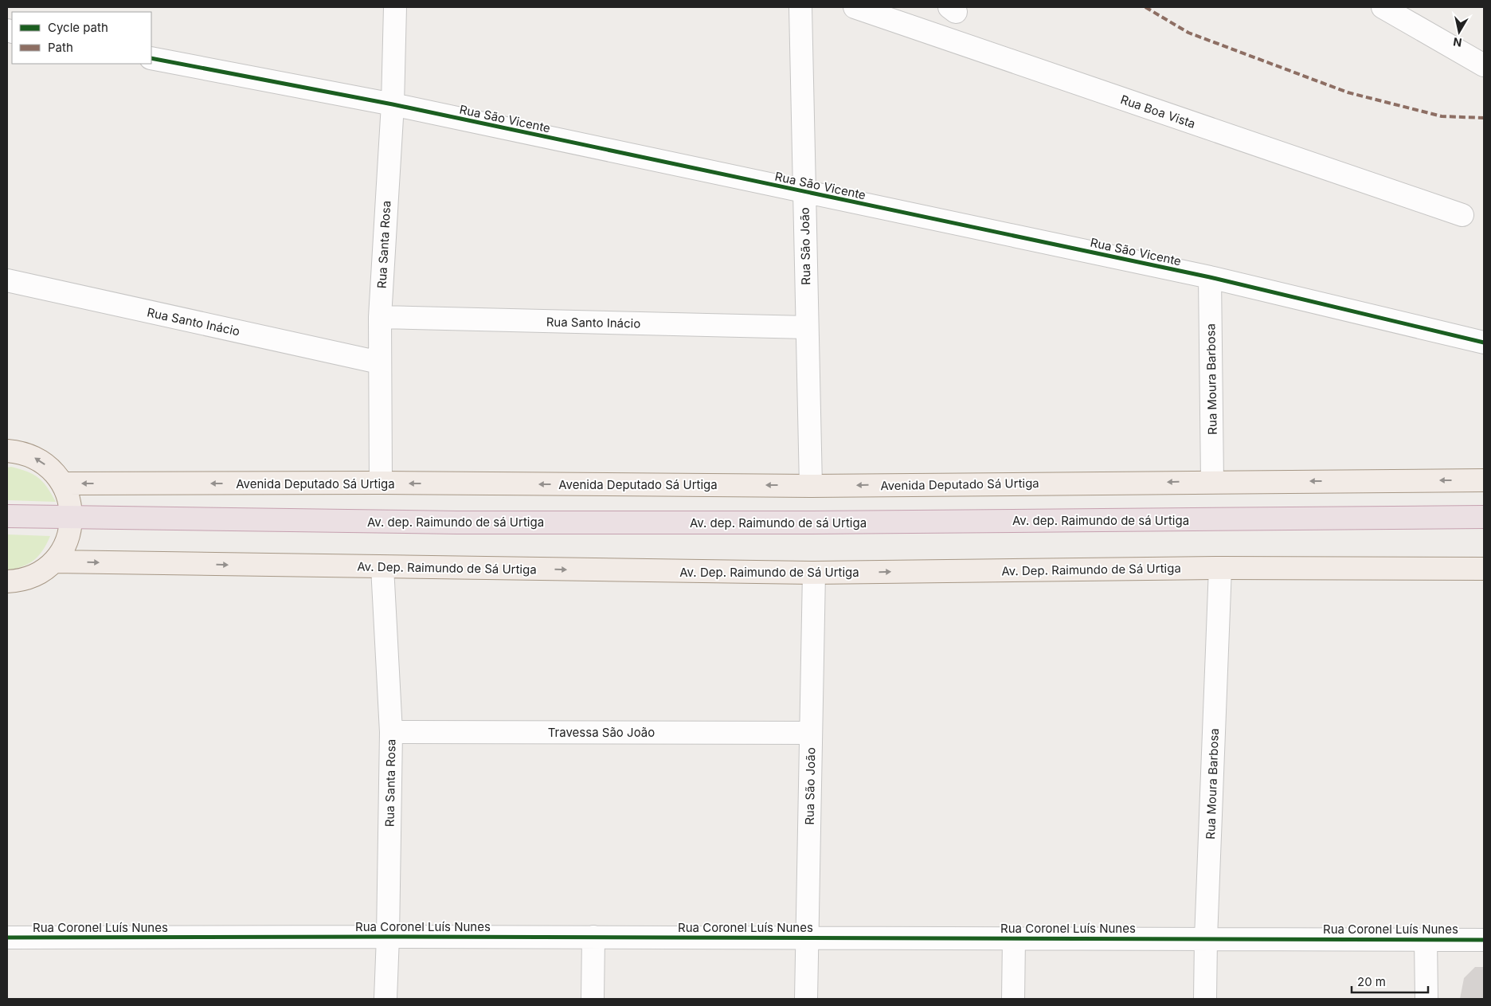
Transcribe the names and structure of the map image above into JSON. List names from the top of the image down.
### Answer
{
  "streets": {
    "highway": ["Av. dep. Raimundo de sá Urtiga"],
    "main road": ["Avenida Deputado Sá Urtiga", "Av. Dep. Raimundo de Sá Urtiga"],
    "street": [
      "Rua Boa Vista",
      "Rua São Vicente",
      "Rua Santa Rosa",
      "Rua São João",
      "Rua Santo Inácio",
      "Rua Moura Barbosa",
      "Travessa São João",
      "Rua Coronel Luís Nunes"
    ]
  },
  "crossings": [
    ["Rua São Vicente", "Rua Santa Rosa"],
    ["Rua São Vicente", "Rua São João"],
    ["Rua São Vicente", "Rua Moura Barbosa"],
    ["Rua Santa Rosa", "Rua Santo Inácio"],
    ["Rua Santa Rosa", "Avenida Deputado Sá Urtiga"],
    ["Rua Santa Rosa", "Av. Dep. Raimundo de Sá Urtiga"],
    ["Rua Santa Rosa", "Travessa São João"],
    ["Rua Santa Rosa", "Rua Coronel Luís Nunes"],
    ["Rua São João", "Rua Santo Inácio"],
    ["Rua São João", "Avenida Deputado Sá Urtiga"],
    ["Rua São João", "Av. Dep. Raimundo de Sá Urtiga"],
    ["Rua São João", "Travessa São João"],
    ["Rua São João", "Rua Coronel Luís Nunes"],
    ["Rua Moura Barbosa", "Avenida Deputado Sá Urtiga"],
    ["Rua Moura Barbosa", "Av. Dep. Raimundo de Sá Urtiga"],
    ["Rua Moura Barbosa", "Rua Coronel Luís Nunes"]
  ],
  "one_way": ["Avenida Deputado Sá Urtiga", "Av. Dep. Raimundo de Sá Urtiga"],
  "legend": ["Cycle path", "Path"],
  "scale_bar": "20 m",
  "north": "bottom"
}
